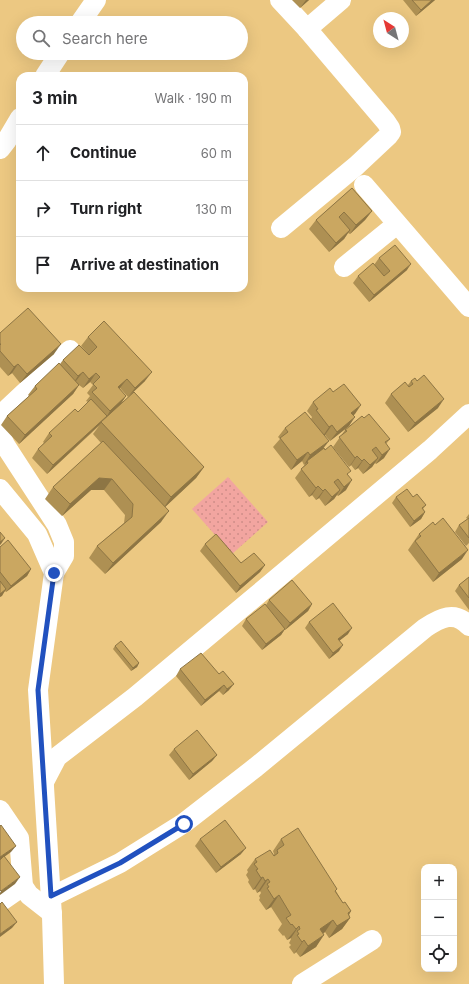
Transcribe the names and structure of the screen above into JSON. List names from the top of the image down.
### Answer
{
  "north": "top left",
  "page": {
    "search": "Search here",
    "heading": ["3 min", "Walk · 190 m"],
    "list": [
      ["Continue", "60 m"],
      ["Turn right", "130 m"],
      "Arrive at destination"
    ],
    "map_buttons": ["+", "−"]
  }
}
